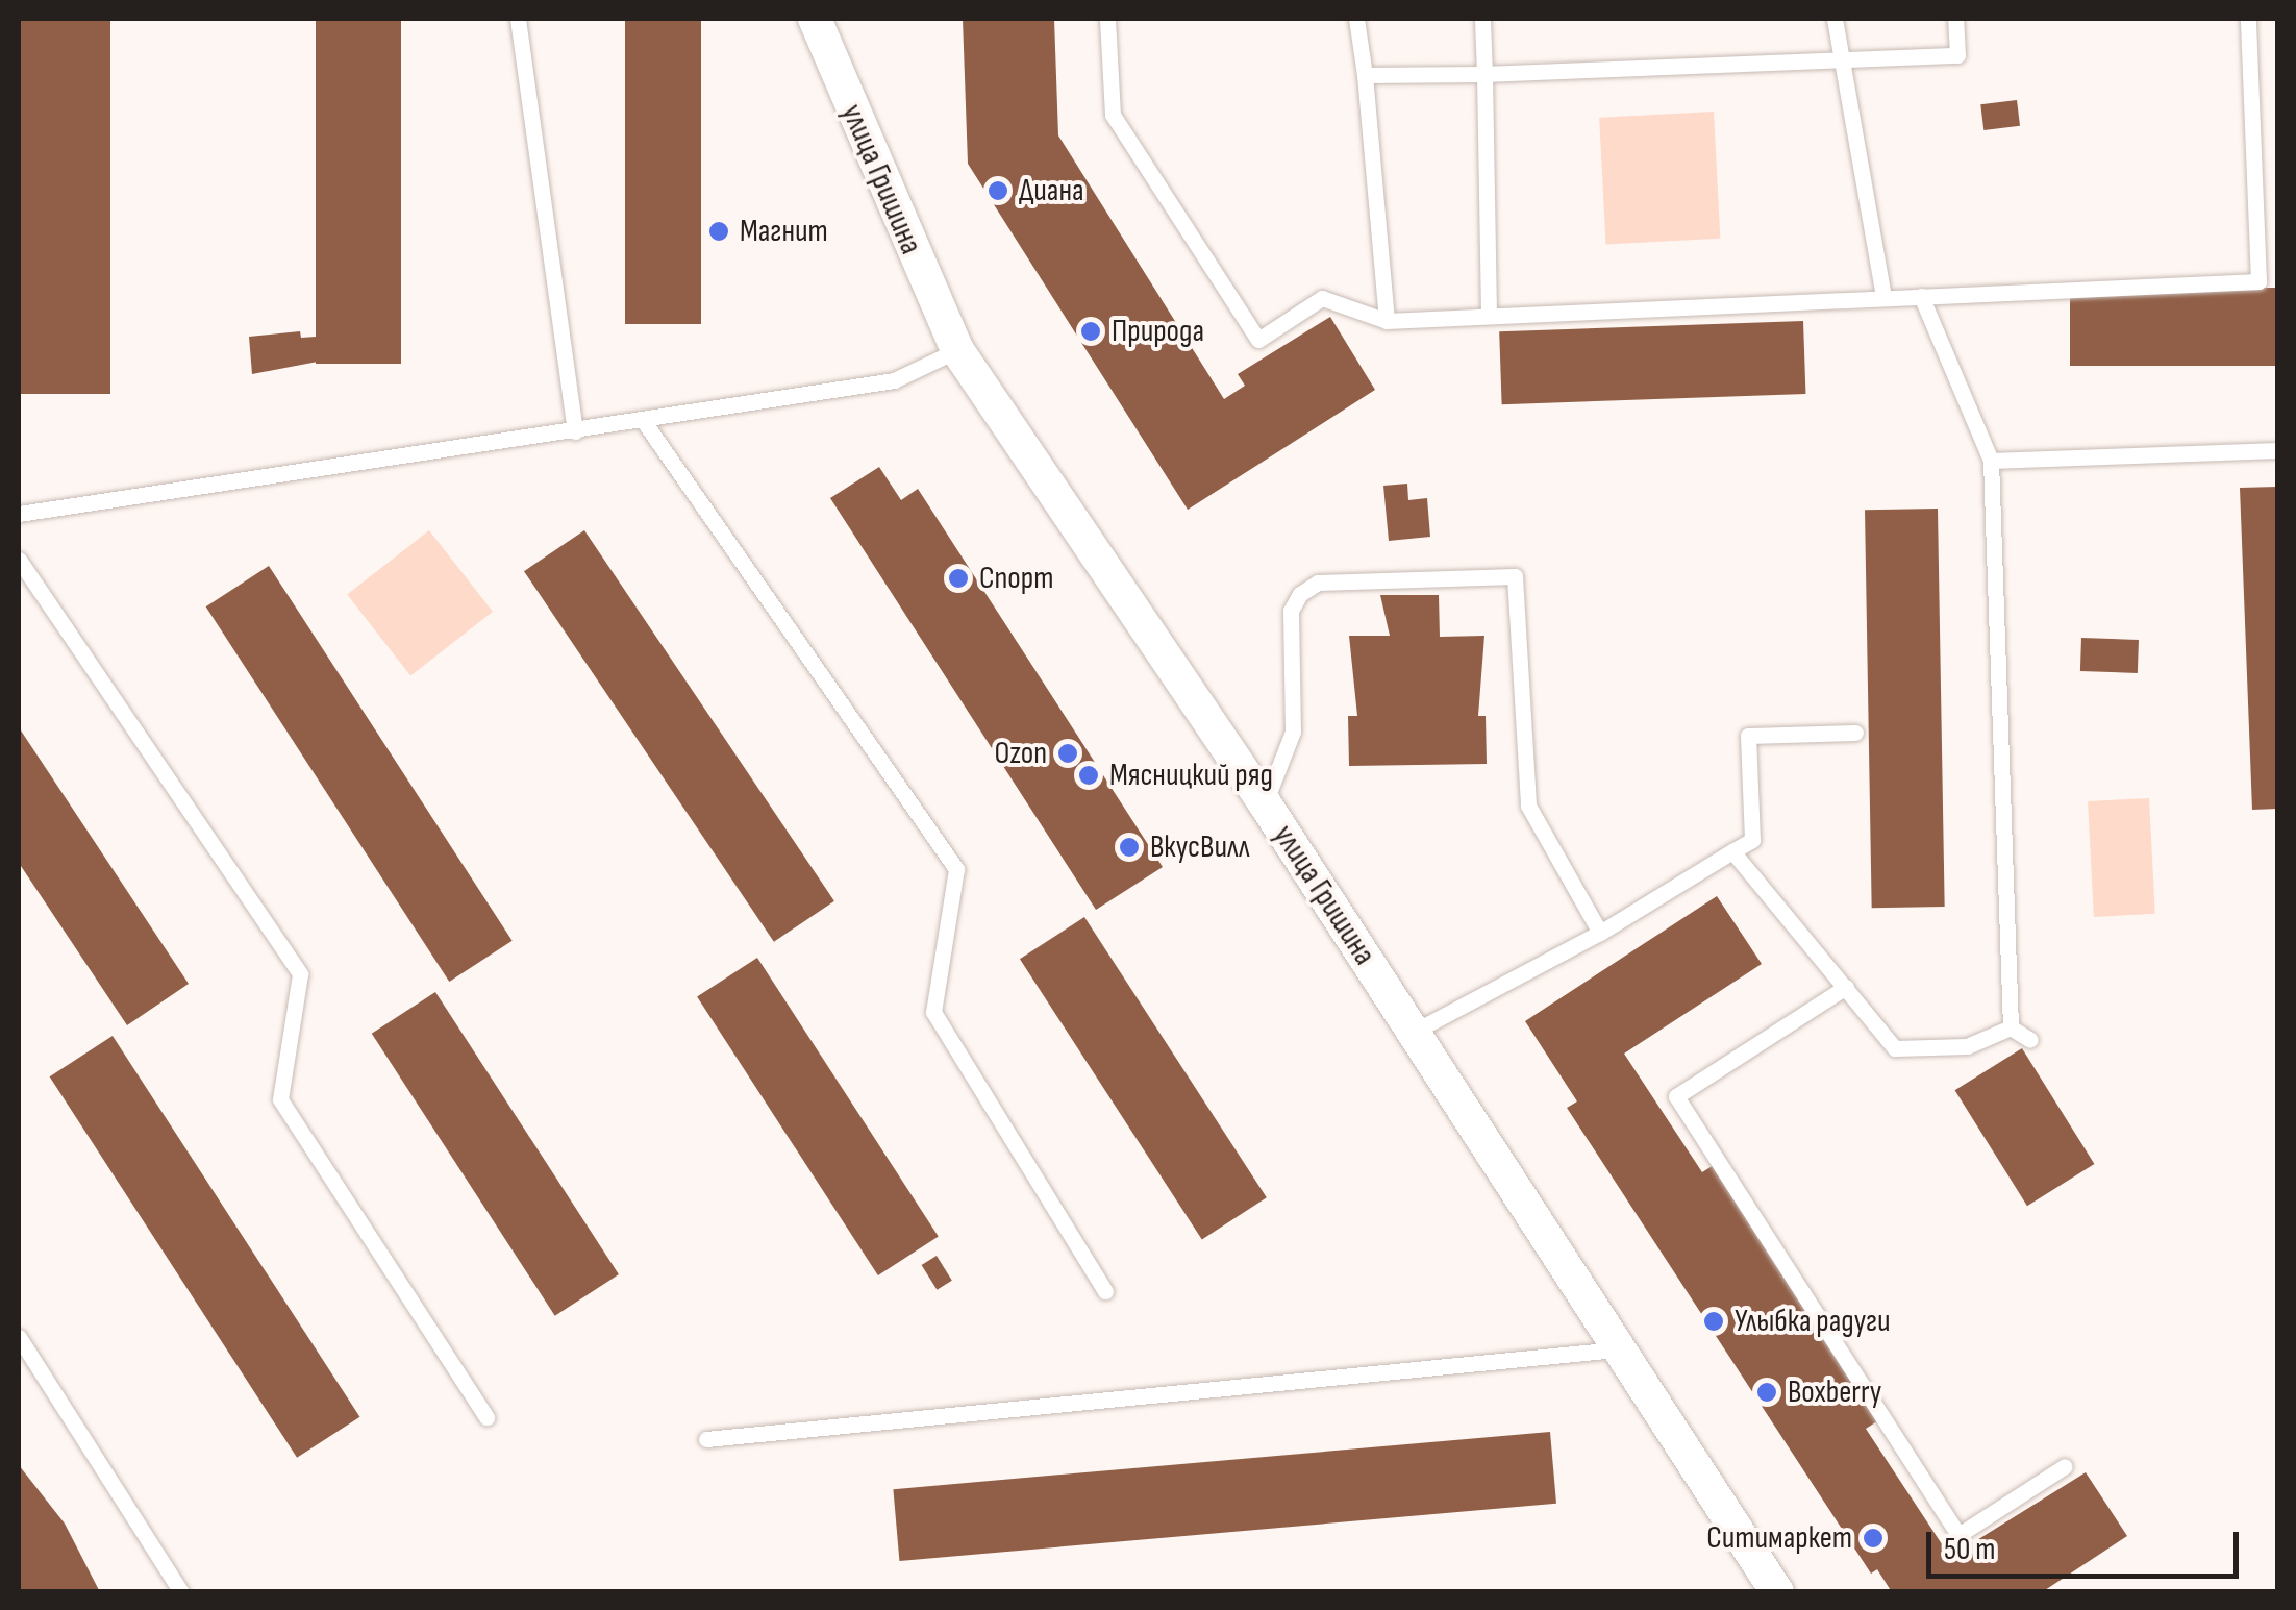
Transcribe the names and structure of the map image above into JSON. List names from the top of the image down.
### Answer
{
  "streets": {
    "street": ["улица Гришина"]
  },
  "places": [
    "Диана",
    "Магнит",
    "Природа",
    "Спорт",
    "Ozon",
    "Мясницкий ряд",
    "ВкусВилл",
    "Улыбка радуги",
    "Boxberry",
    "Ситимаркет"
  ],
  "scale_bar": "50 m"
}
